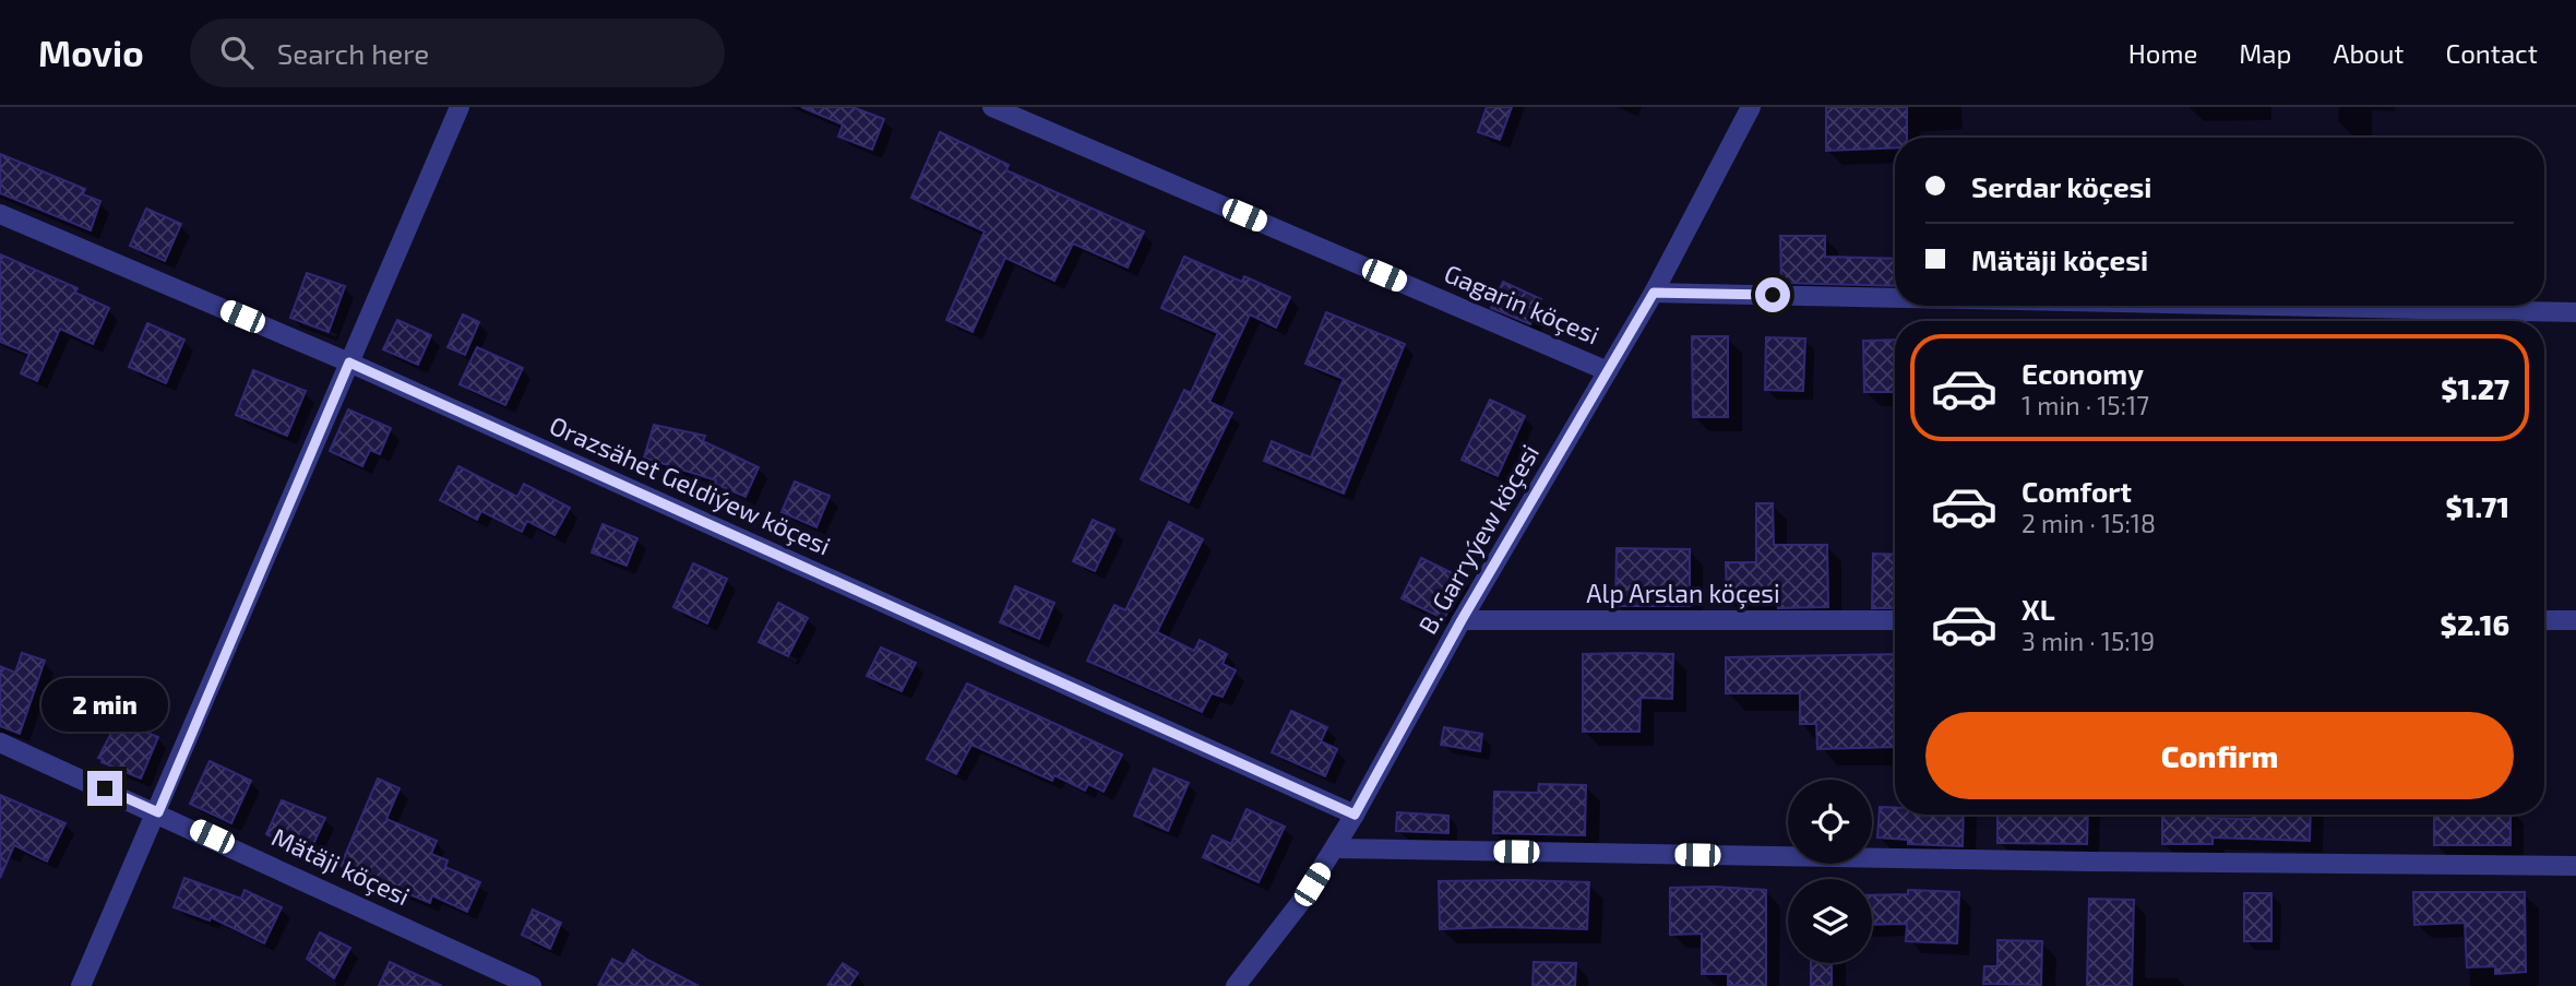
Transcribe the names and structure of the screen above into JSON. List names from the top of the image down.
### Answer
{
  "streets": {
    "street": [
      "Gagarin köçesi",
      "Orazsähet Geldiýew köçesi",
      "B. Garryýew köçesi",
      "Alp Arslan köçesi",
      "Mätäji köçesi"
    ]
  },
  "crossings": [
    ["Gagarin köçesi", "B. Garryýew köçesi"],
    ["Orazsähet Geldiýew köçesi", "B. Garryýew köçesi"],
    ["B. Garryýew köçesi", "Alp Arslan köçesi"]
  ],
  "page": {
    "header": "Movio",
    "search": "Search here",
    "nav": [
      "Home",
      "Map",
      "About",
      "Contact"
    ],
    "banner": ["Serdar köçesi", "Mätäji köçesi"],
    "list": [
      {
        "name": "Economy",
        "note": "1 min · 15:17",
        "value": "$1.27"
      },
      {
        "name": "Comfort",
        "note": "2 min · 15:18",
        "value": "$1.71"
      },
      {
        "name": "XL",
        "note": "3 min · 15:19",
        "value": "$2.16"
      }
    ],
    "bubble": "2 min",
    "buttons": "Confirm"
  }
}
